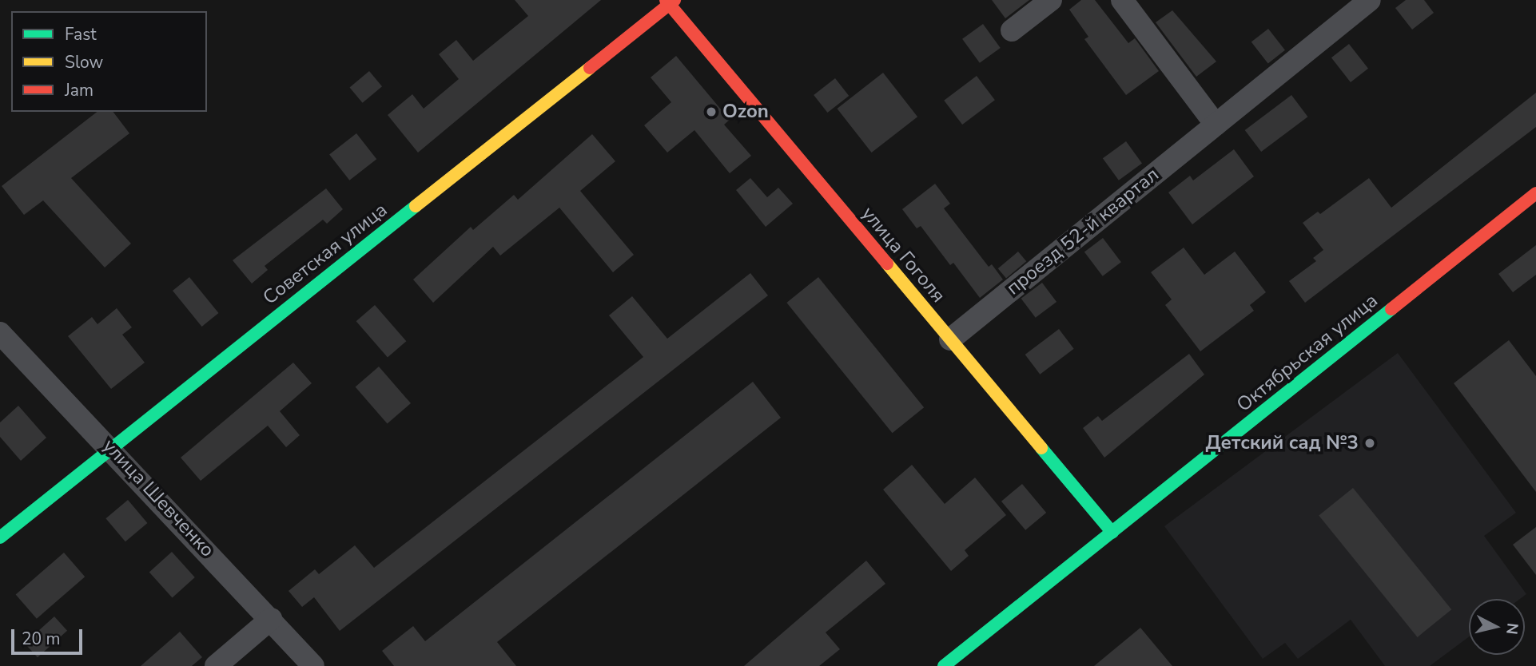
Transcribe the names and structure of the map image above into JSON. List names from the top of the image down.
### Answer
{
  "streets": {
    "street": [
      "проезд 52-й квартал",
      "Советская улица",
      "улица Гоголя",
      "Октябрьская улица",
      "улица Шевченко"
    ]
  },
  "crossings": [
    ["проезд 52-й квартал", "улица Гоголя"],
    ["Советская улица", "улица Гоголя"],
    ["Советская улица", "улица Шевченко"],
    ["улица Гоголя", "Октябрьская улица"]
  ],
  "places": ["Ozon", "Детский сад №3"],
  "legend": ["Fast", "Slow", "Jam"],
  "scale_bar": "20 m",
  "north": "right"
}
